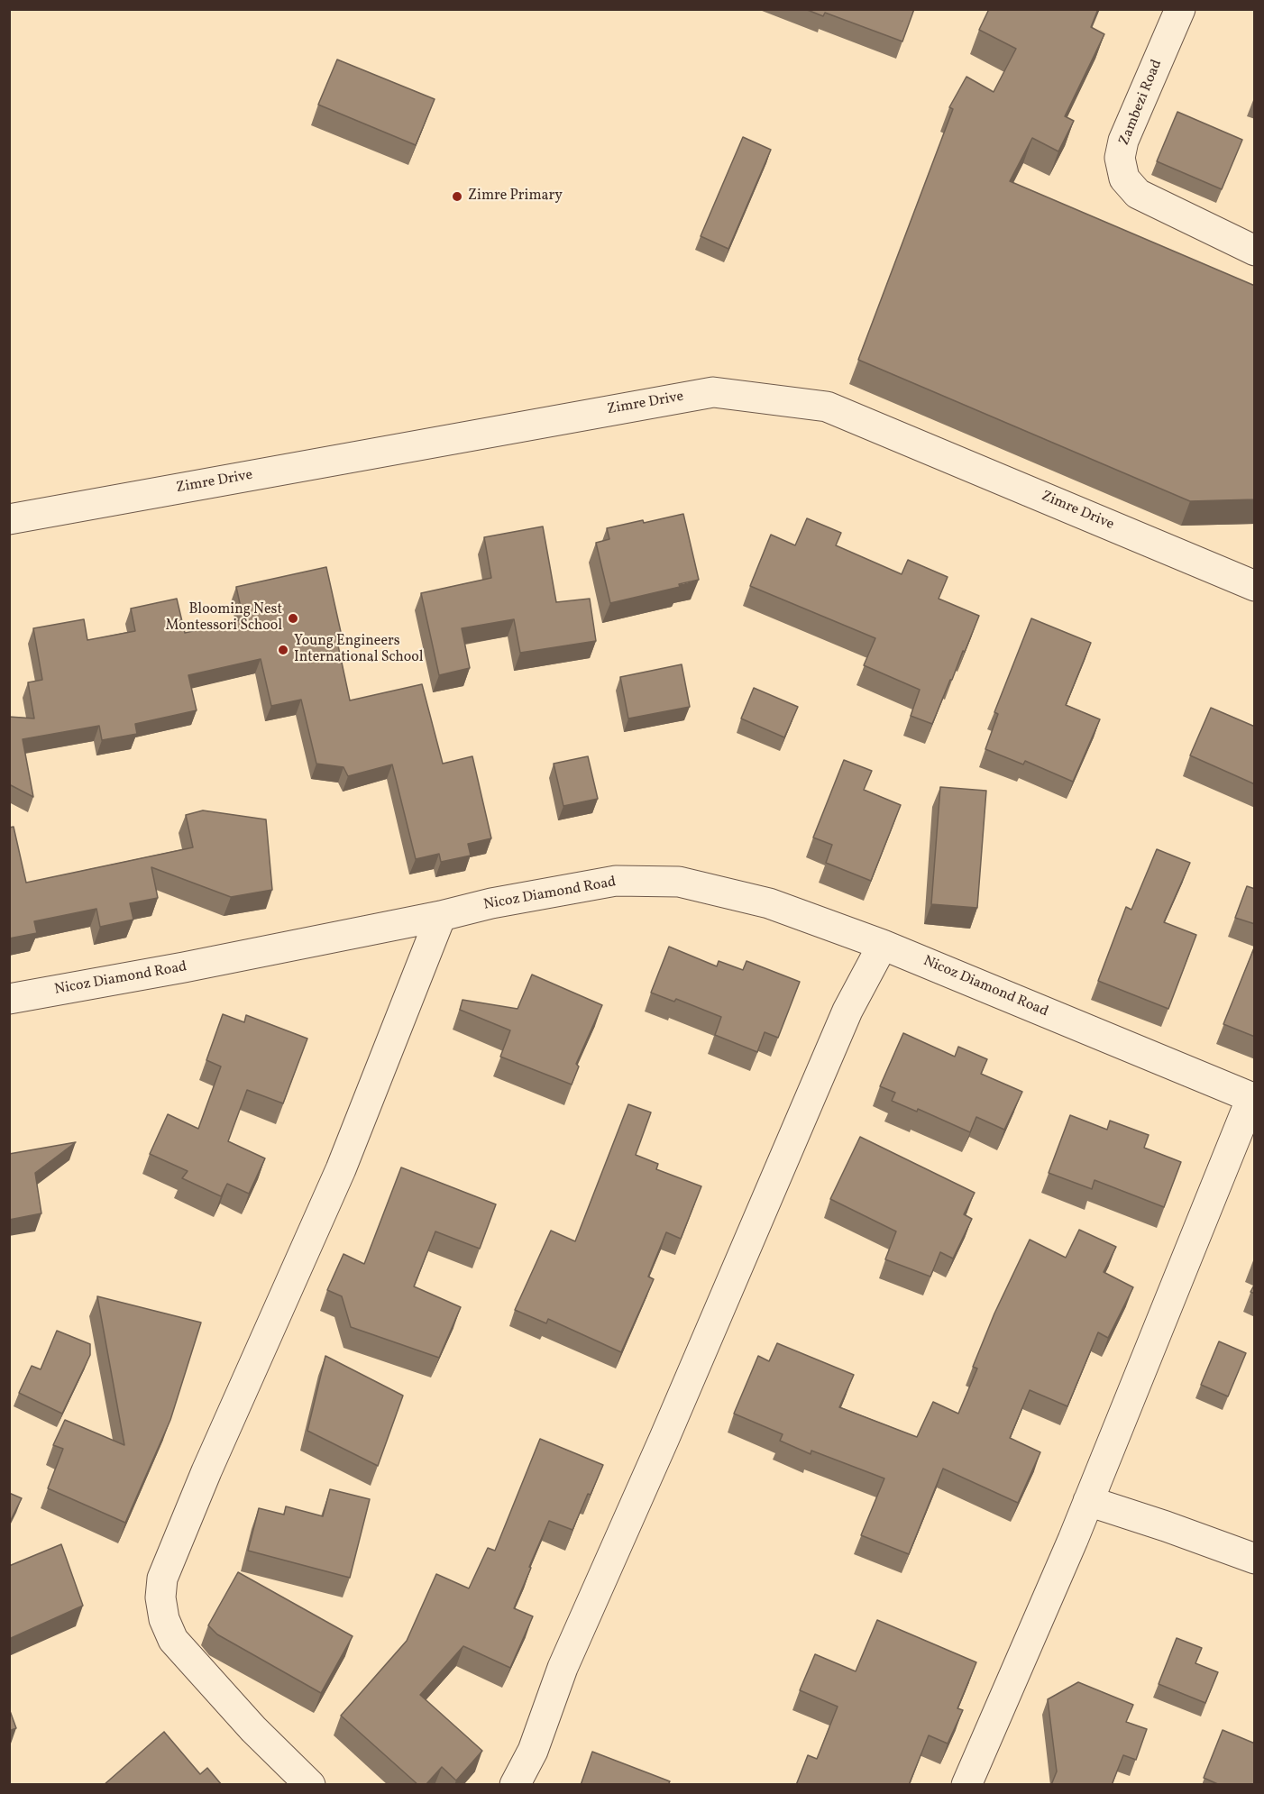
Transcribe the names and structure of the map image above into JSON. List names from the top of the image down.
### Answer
{
  "streets": {
    "street": ["Zambezi Road", "Zimre Drive", "Nicoz Diamond Road"]
  },
  "places": ["Zimre Primary", "Blooming Nest Montessori School", "Young Engineers International School"]
}
